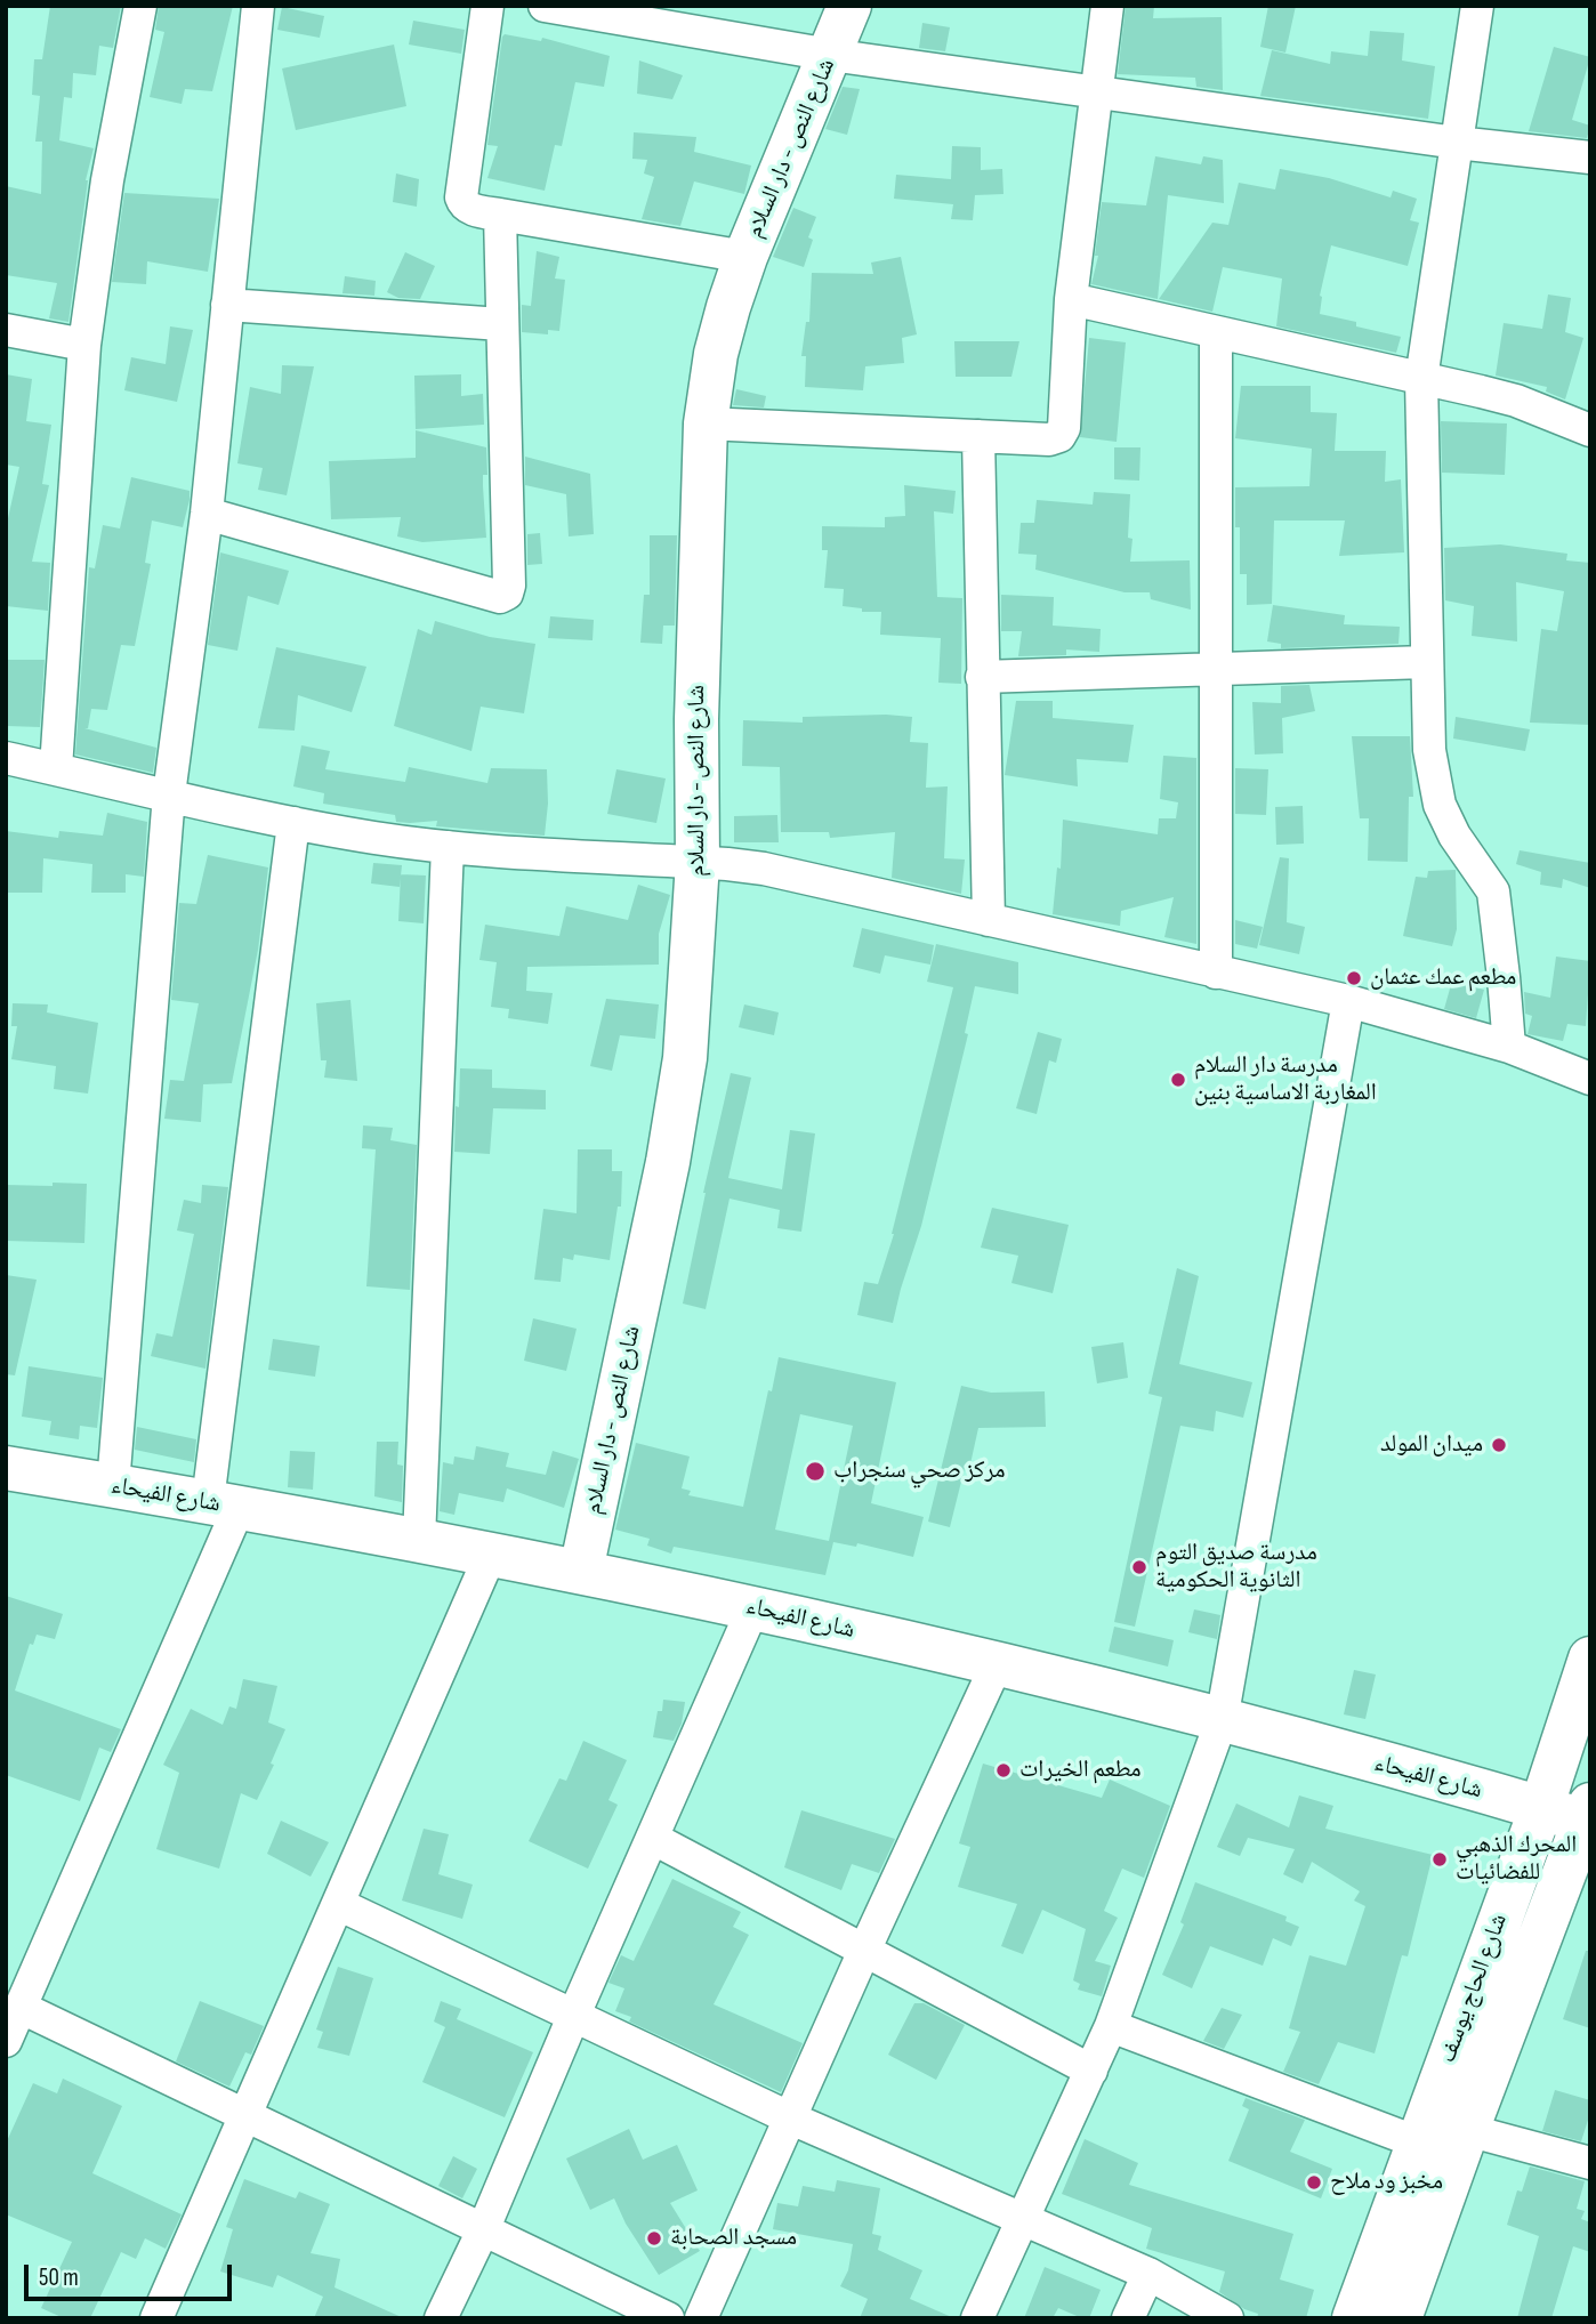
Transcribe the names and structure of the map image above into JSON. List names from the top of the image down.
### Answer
{
  "streets": {
    "street": ["شارع النص - دار السلام", "شارع الفيحاء", "شارع الحاج يوسف"]
  },
  "crossings": [
    ["شارع النص - دار السلام", "شارع الفيحاء"],
    ["شارع الفيحاء", "شارع الحاج يوسف"]
  ],
  "places": [
    "مطعم عمك عثمان",
    "مدرسة دار السلام المغاربة الاساسية بنين",
    "ميدان المولد",
    "مركز صحي سنجراب",
    "مدرسة صديق التوم الثانوية الحكومية",
    "مطعم الخيرات",
    "المحرك الذهبي للفضائيات",
    "مخبز ود ملاح",
    "مسجد الصحابة"
  ],
  "scale_bar": "50 m"
}
